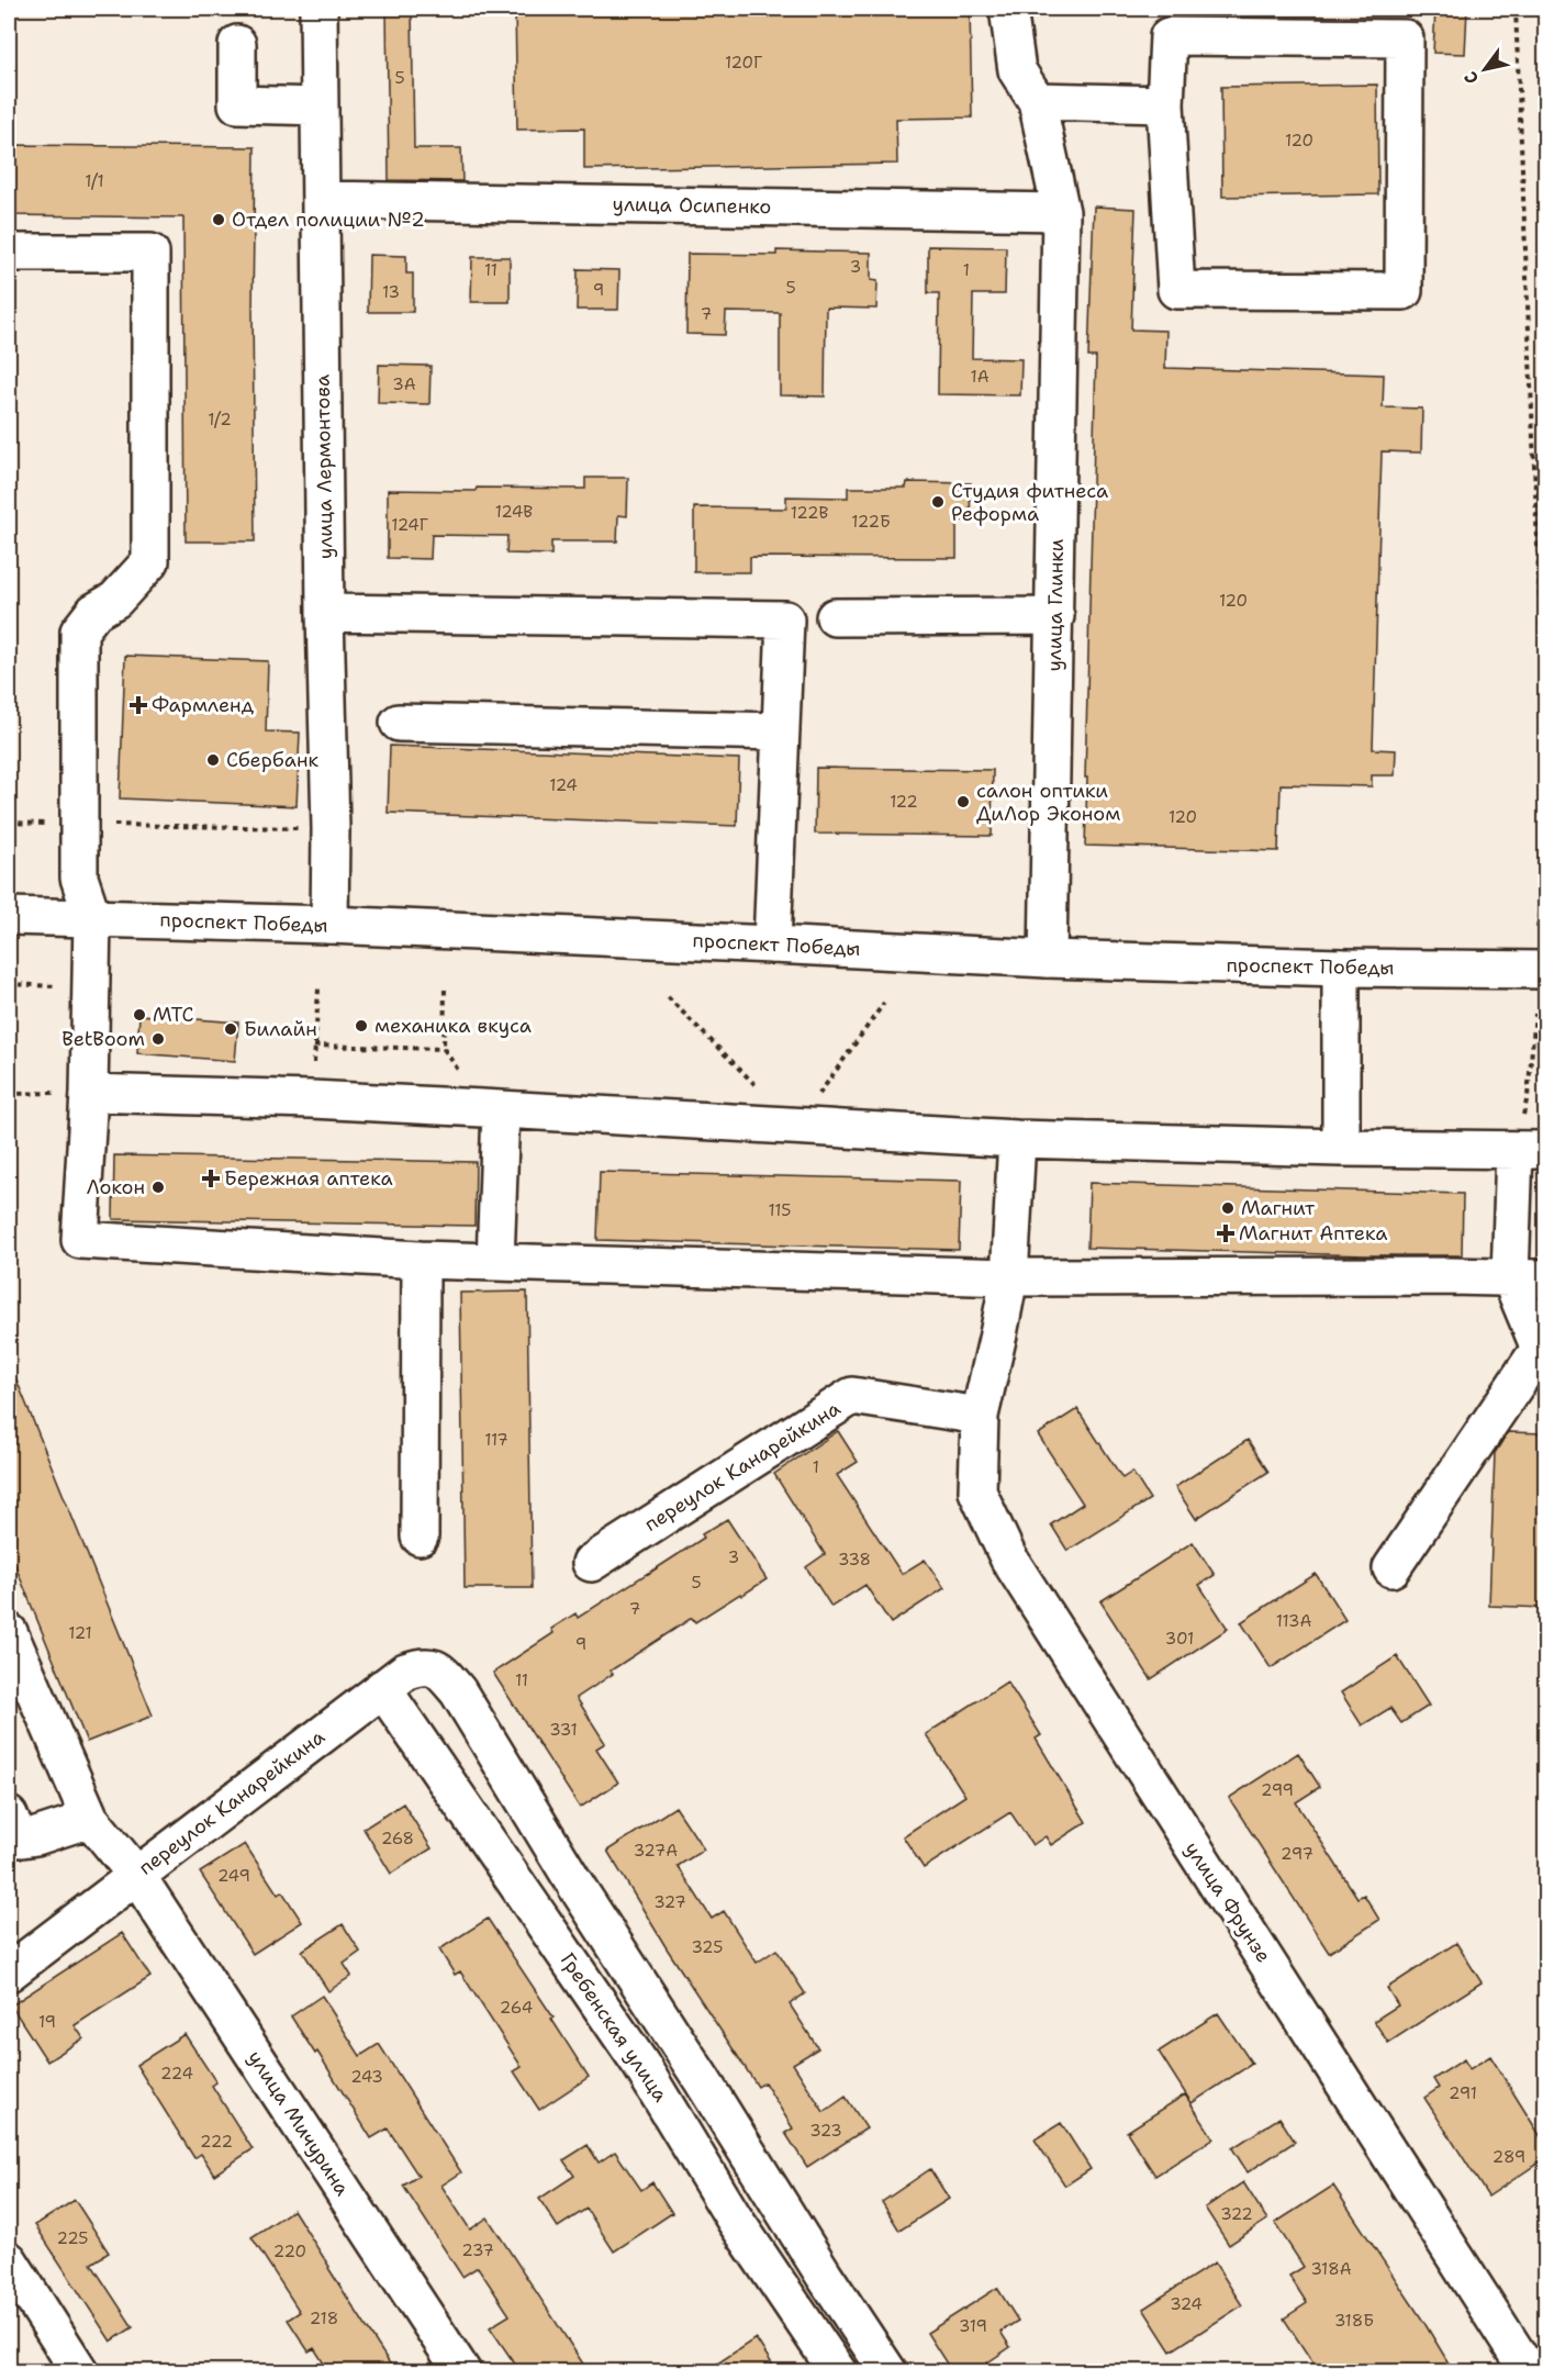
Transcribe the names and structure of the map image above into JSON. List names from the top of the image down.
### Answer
{
  "streets": {
    "street": [
      "улица Осипенко",
      "улица Лермонтова",
      "улица Глинки",
      "проспект Победы",
      "переулок Канарейкина",
      "улица Фрунзе",
      "Гребенская улица",
      "улица Мичурина"
    ]
  },
  "crossings": [
    ["улица Осипенко", "улица Лермонтова"],
    ["улица Осипенко", "улица Глинки"],
    ["улица Лермонтова", "проспект Победы"],
    ["улица Глинки", "проспект Победы"],
    ["переулок Канарейкина", "улица Фрунзе"],
    ["переулок Канарейкина", "Гребенская улица"],
    ["переулок Канарейкина", "улица Мичурина"]
  ],
  "places": {
    "other": [
      "Отдел полиции №2",
      "Студия фитнеса Реформа",
      "Сбербанк",
      "салон оптики ДиЛор Эконом",
      "МТС",
      "механика вкуса",
      "Билайн",
      "BetBoom",
      "Локон",
      "Магнит"
    ],
    "health": ["Фармленд", "Бережная аптека", "Магнит Аптека"]
  },
  "house_numbers": [
    "120Г",
    "5",
    "120",
    "1/1",
    "3",
    "11",
    "1",
    "5",
    "9",
    "13",
    "7",
    "1А",
    "3А",
    "1/2",
    "124В",
    "122В",
    "122Б",
    "124Г",
    "120",
    "124",
    "122",
    "120",
    "115",
    "117",
    "1",
    "3",
    "338",
    "5",
    "7",
    "113А",
    "121",
    "301",
    "9",
    "11",
    "331",
    "299",
    "268",
    "327А",
    "297",
    "249",
    "327",
    "325",
    "264",
    "19",
    "224",
    "243",
    "291",
    "323",
    "222",
    "289",
    "322",
    "225",
    "237",
    "220",
    "318А",
    "324",
    "218",
    "318Б",
    "319"
  ],
  "north": "bottom left"
}
